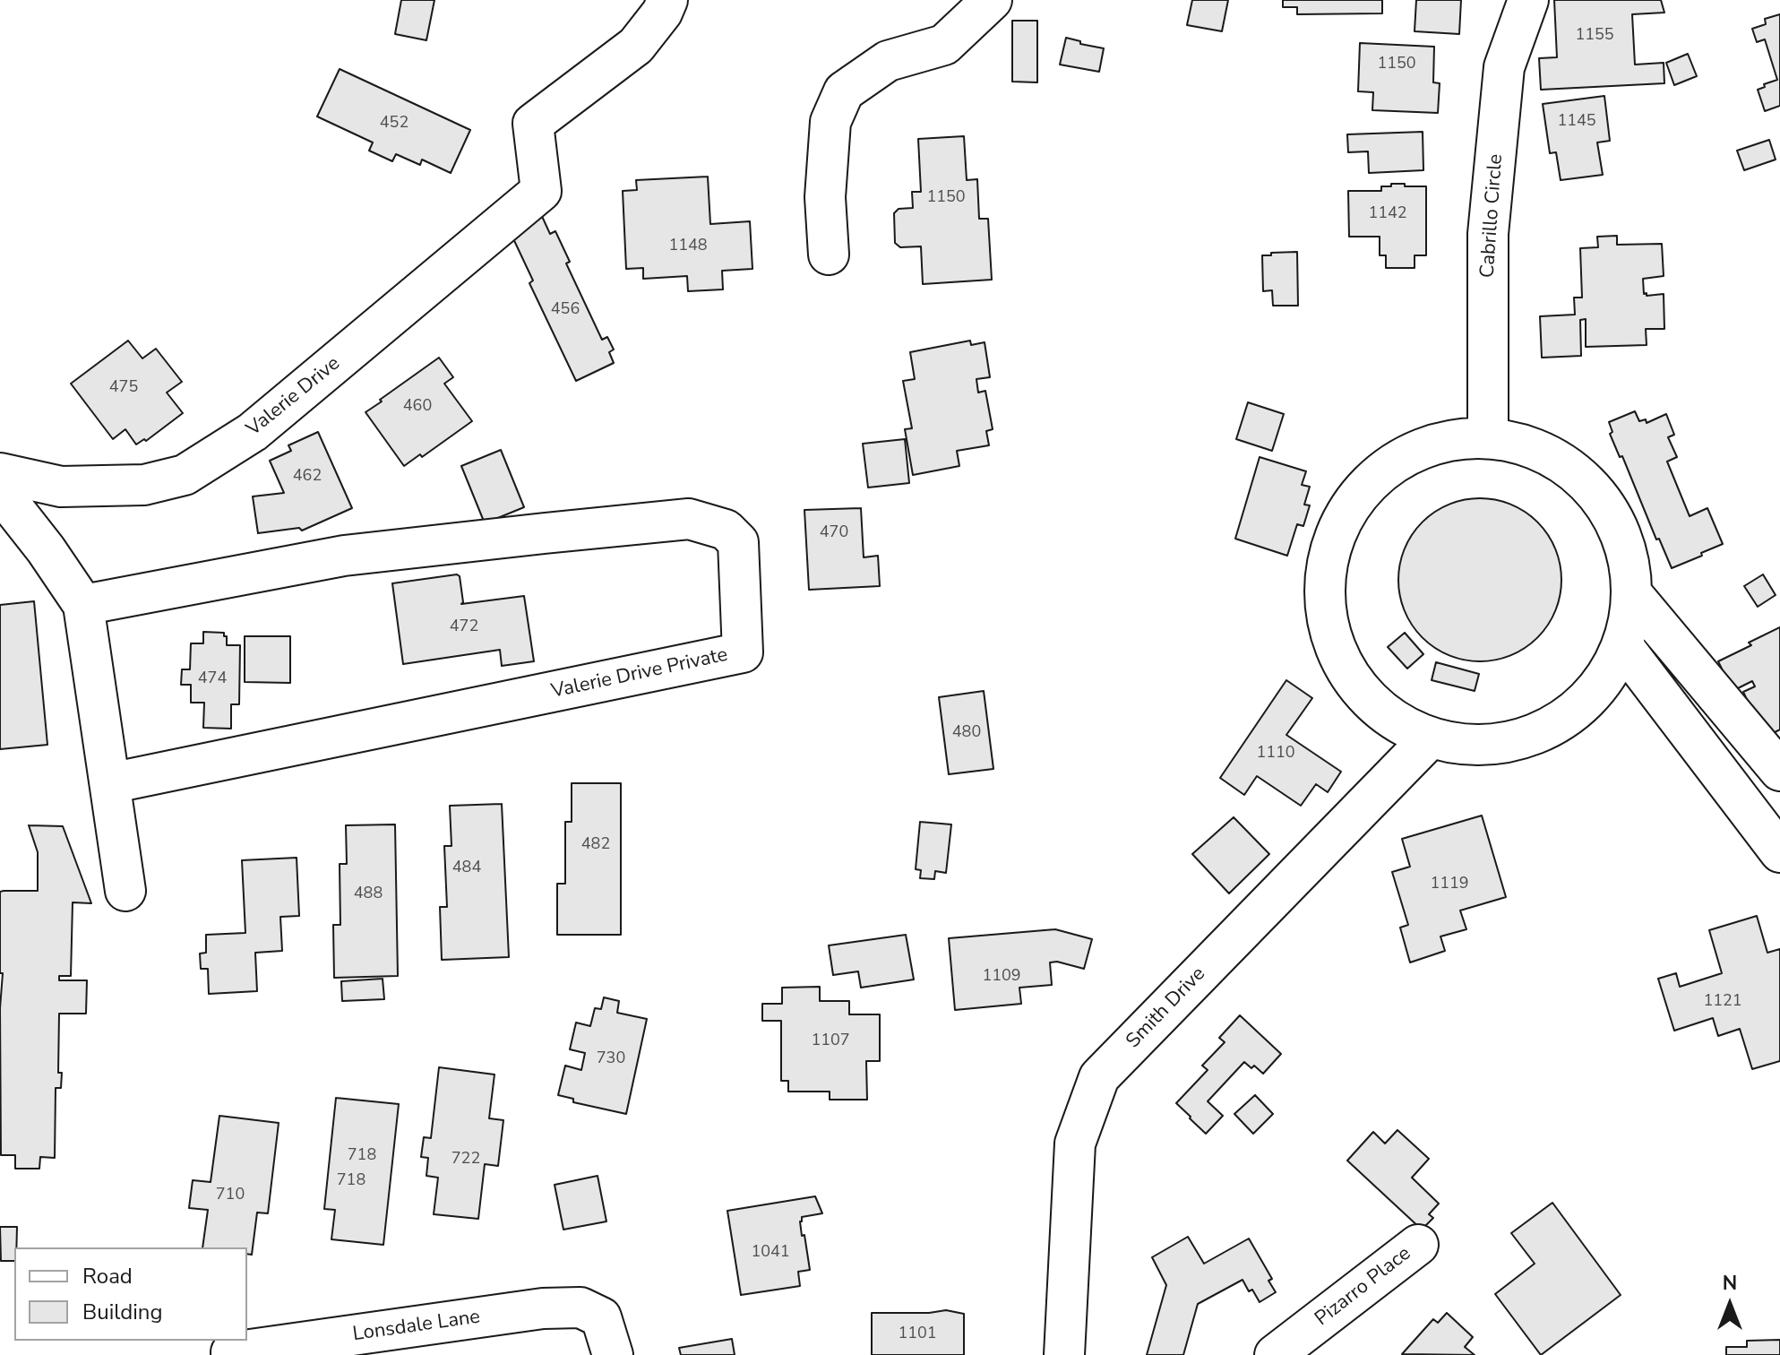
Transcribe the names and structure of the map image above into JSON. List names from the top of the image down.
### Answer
{
  "streets": {
    "street": [
      "Cabrillo Circle",
      "Valerie Drive",
      "Valerie Drive Private",
      "Smith Drive",
      "Pizarro Place",
      "Lonsdale Lane"
    ]
  },
  "house_numbers": [
    "1155",
    "1150",
    "1145",
    "452",
    "1150",
    "1142",
    "1148",
    "456",
    "475",
    "460",
    "462",
    "470",
    "472",
    "474",
    "480",
    "1110",
    "482",
    "484",
    "1119",
    "488",
    "1109",
    "1121",
    "1107",
    "730",
    "718",
    "722",
    "718",
    "710",
    "1041",
    "1101"
  ],
  "legend": ["Road", "Building"],
  "north": "top"
}
